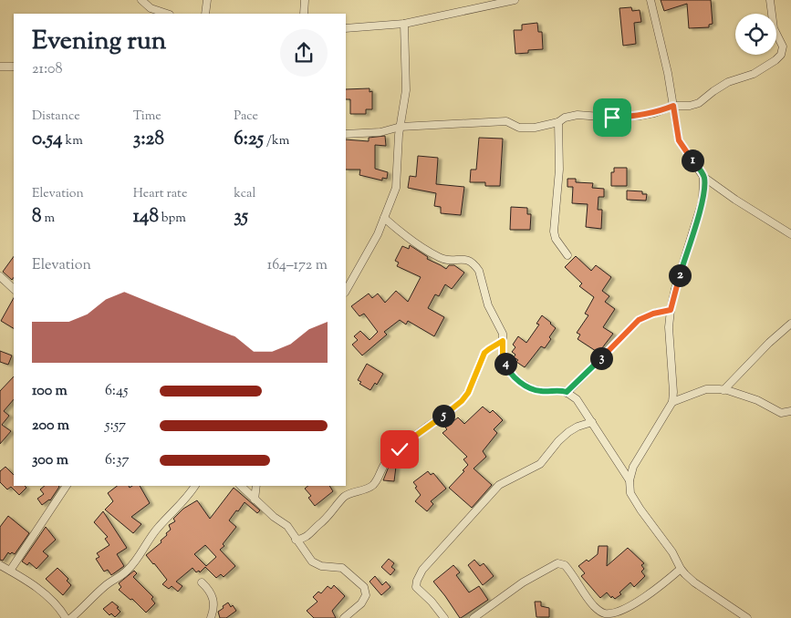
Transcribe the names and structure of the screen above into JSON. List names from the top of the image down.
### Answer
{
  "page": {
    "heading": ["Evening run", "21:08"],
    "stats": [
      ["Distance", "0.54 km"],
      ["Time", "3:28"],
      ["Pace", "6:25 /km"],
      ["Elevation", "8 m"],
      ["Heart rate", "148 bpm"],
      ["kcal", "35"]
    ],
    "pins": [
      "1",
      "2",
      "3",
      "4",
      "5"
    ],
    "chart": ["Elevation", "164–172 m"],
    "list": [
      {
        "name": "100 m",
        "note": "6:45"
      },
      {
        "name": "200 m",
        "note": "5:57"
      },
      {
        "name": "300 m",
        "note": "6:37"
      }
    ]
  }
}
